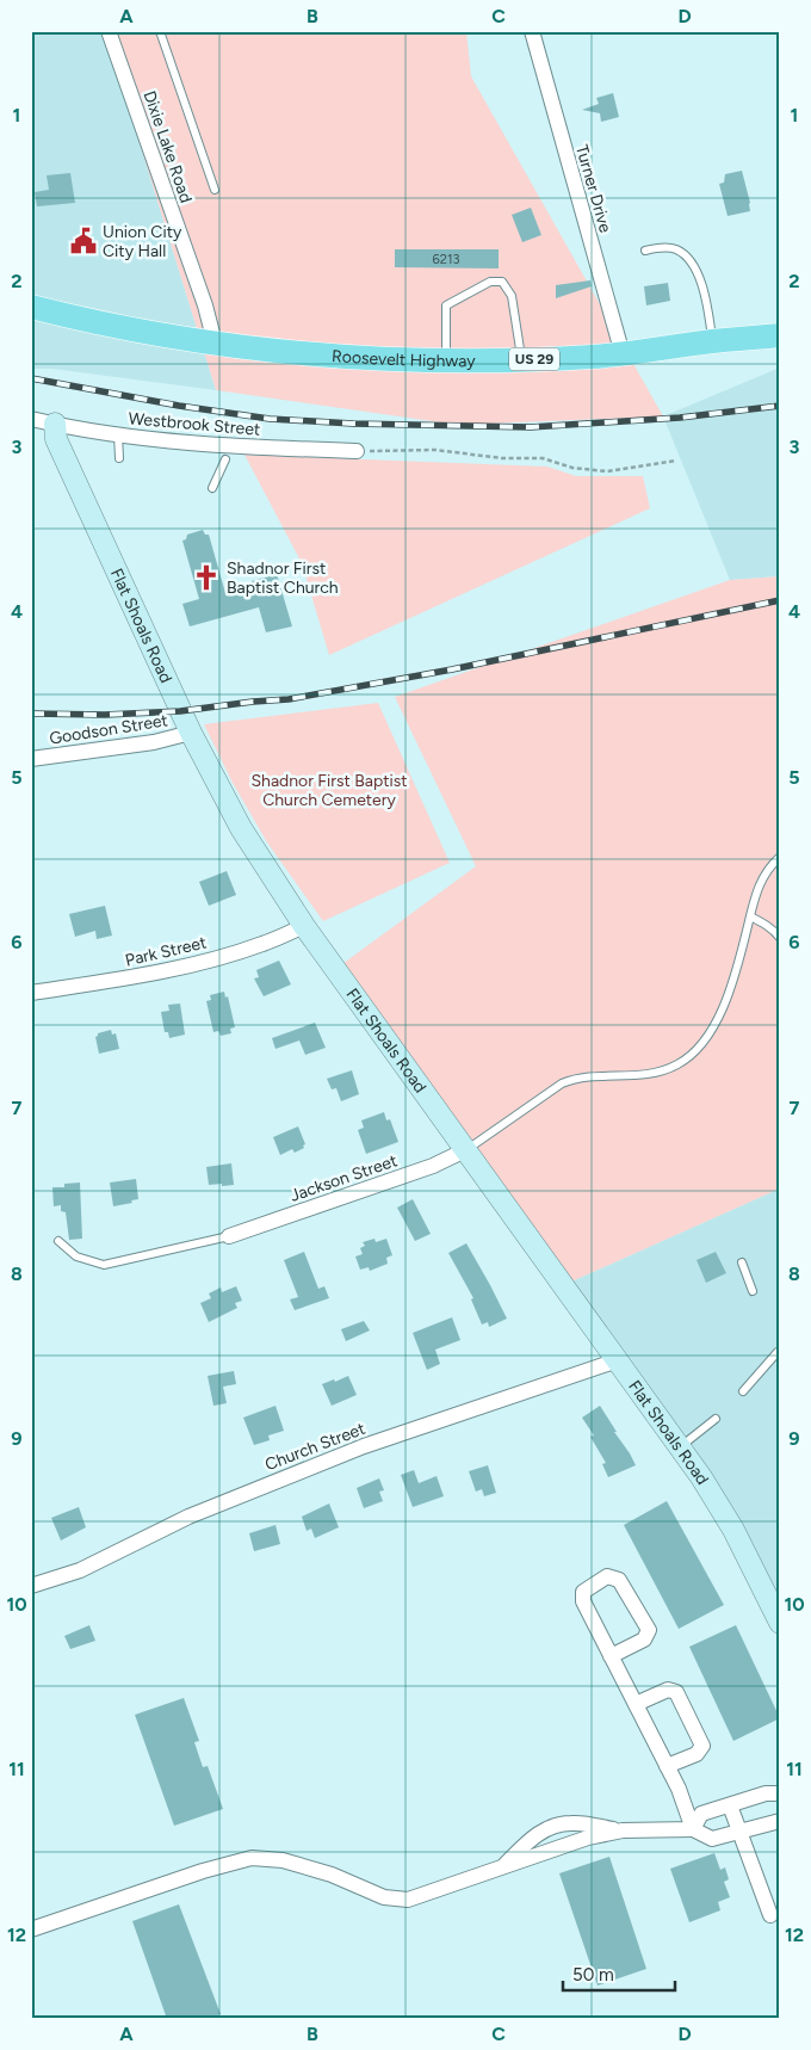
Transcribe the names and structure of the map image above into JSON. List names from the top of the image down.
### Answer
{
  "streets": {
    "main road": ["Roosevelt Highway", "US 29"],
    "street": [
      "Dixie Lake Road",
      "Turner Drive",
      "Westbrook Street",
      "Flat Shoals Road",
      "Goodson Street",
      "Park Street",
      "Jackson Street",
      "Church Street"
    ]
  },
  "crossings": [
    ["Dixie Lake Road", "Roosevelt Highway"],
    ["Turner Drive", "Roosevelt Highway"],
    ["Westbrook Street", "Flat Shoals Road"],
    ["Flat Shoals Road", "Goodson Street"],
    ["Flat Shoals Road", "Park Street"],
    ["Flat Shoals Road", "Jackson Street"],
    ["Flat Shoals Road", "Church Street"]
  ],
  "parks": ["Shadnor First Baptist Church Cemetery"],
  "places": {
    "public building": ["Union City City Hall"],
    "church": ["Shadnor First Baptist Church"]
  },
  "house_numbers": ["6213"],
  "scale_bar": "50 m",
  "grid": {
    "columns": [
      "A",
      "B",
      "C",
      "D"
    ],
    "rows": [
      "1",
      "2",
      "3",
      "4",
      "5",
      "6",
      "7",
      "8",
      "9",
      "10",
      "11",
      "12"
    ]
  }
}
